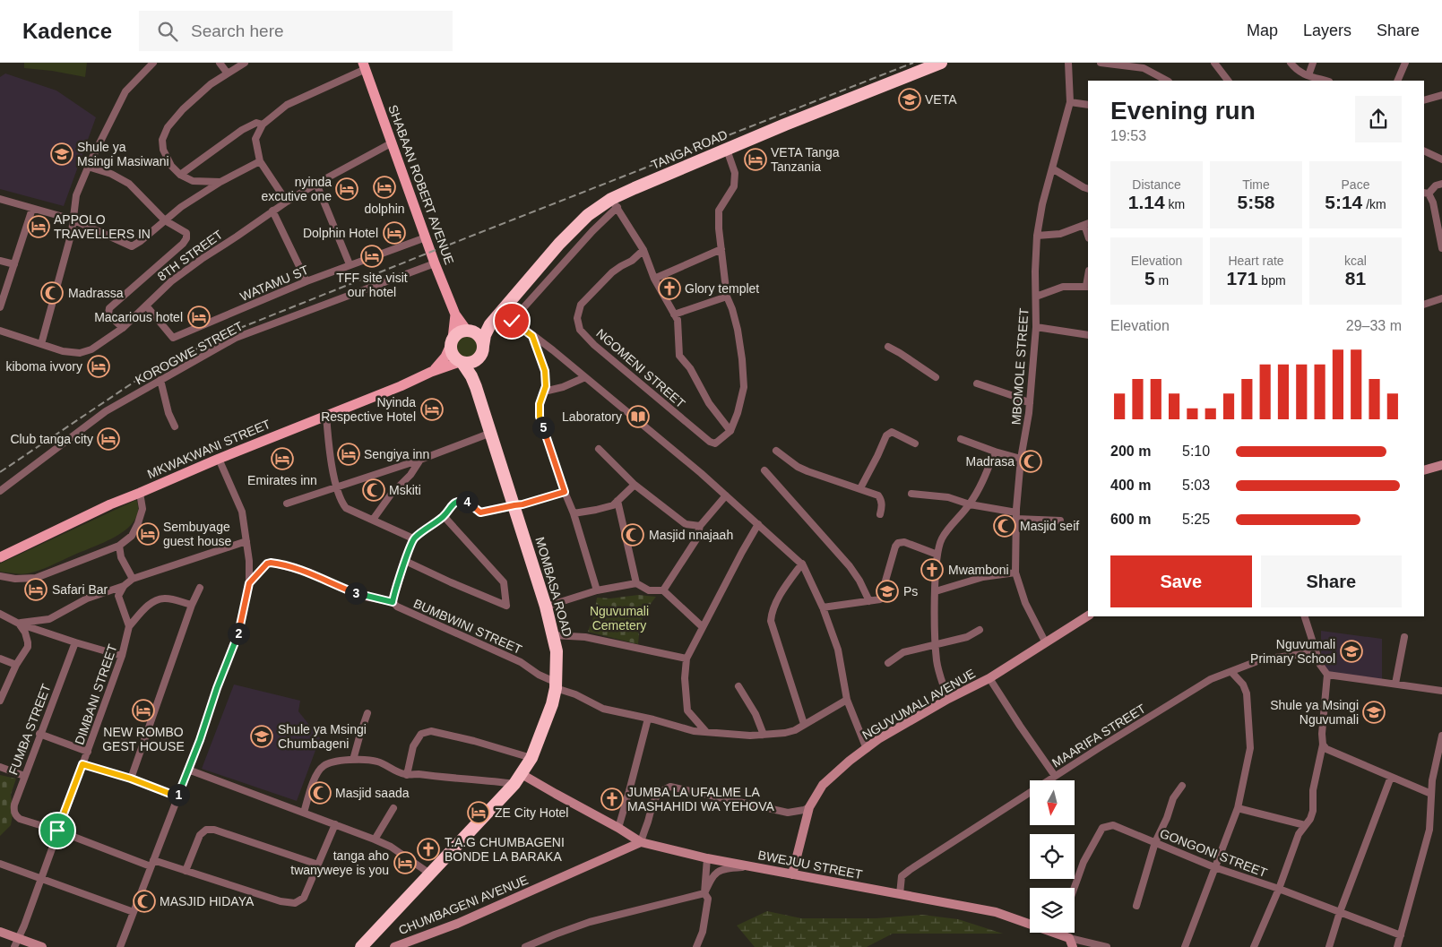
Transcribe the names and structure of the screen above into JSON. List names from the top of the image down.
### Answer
{
  "streets": {
    "highway": ["TANGA ROAD", "MOMBASA ROAD"],
    "main road": ["SHABAAN ROBERT AVENUE", "MKWAKWANI STREET"],
    "street": [
      "8TH STREET",
      "WATAMU ST",
      "KOROGWE STREET",
      "MBOMOLE STREET",
      "NGOMENI STREET",
      "BUMBWINI STREET",
      "DIMBANI STREET",
      "NGUVUMALI AVENUE",
      "FUMBA STREET",
      "MAARIFA STREET",
      "GONGONI STREET",
      "BWEJUU STREET",
      "CHUMBAGENI AVENUE"
    ]
  },
  "crossings": [
    ["TANGA ROAD", "MOMBASA ROAD"],
    ["SHABAAN ROBERT AVENUE", "8TH STREET"],
    ["SHABAAN ROBERT AVENUE", "WATAMU ST"],
    ["SHABAAN ROBERT AVENUE", "KOROGWE STREET"],
    ["8TH STREET", "WATAMU ST"],
    ["MBOMOLE STREET", "NGUVUMALI AVENUE"],
    ["MKWAKWANI STREET", "MOMBASA ROAD"],
    ["MOMBASA ROAD", "BUMBWINI STREET"],
    ["MOMBASA ROAD", "BWEJUU STREET"],
    ["DIMBANI STREET", "FUMBA STREET"],
    ["NGUVUMALI AVENUE", "BWEJUU STREET"],
    ["MAARIFA STREET", "BWEJUU STREET"],
    ["BWEJUU STREET", "CHUMBAGENI AVENUE"]
  ],
  "parks": ["Nguvumali Cemetery"],
  "places": {
    "school or university": [
      "VETA",
      "Shule ya Msingi Masiwani",
      "Ps",
      "Nguvumali Primary School",
      "Shule ya Msingi Nguvumali",
      "Shule ya Msingi Chumbageni"
    ],
    "hotel": [
      "VETA Tanga Tanzania",
      "dolphin",
      "nyinda excutive one",
      "APPOLO TRAVELLERS IN",
      "Dolphin Hotel",
      "TFF site visit our hotel",
      "Macarious hotel",
      "kiboma ivvory",
      "Nyinda Respective Hotel",
      "Club tanga city",
      "Sengiya inn",
      "Emirates inn",
      "Sembuyage guest house",
      "Safari Bar",
      "NEW ROMBO GEST HOUSE",
      "ZE City Hotel",
      "tanga aho twanyweye is you"
    ],
    "church": [
      "Glory templet",
      "Mwamboni",
      "JUMBA LA UFALME LA MASHAHIDI WA YEHOVA",
      "T.A.G CHUMBAGENI BONDE LA BARAKA"
    ],
    "mosque": [
      "Madrassa",
      "Madrasa",
      "Mskiti",
      "Masjid seif",
      "Masjid nnajaah",
      "Masjid saada",
      "MASJID HIDAYA"
    ],
    "library": ["Laboratory"]
  },
  "north": "bottom",
  "page": {
    "header": "Kadence",
    "search": "Search here",
    "nav": ["Map", "Layers", "Share"],
    "heading": ["Evening run", "19:53"],
    "stats": [
      ["Distance", "1.14 km"],
      ["Time", "5:58"],
      ["Pace", "5:14 /km"],
      ["Elevation", "5 m"],
      ["Heart rate", "171 bpm"],
      ["kcal", "81"]
    ],
    "chart": ["Elevation", "29–33 m"],
    "pins": [
      "5",
      "4",
      "3",
      "2",
      "1"
    ],
    "list": [
      {
        "name": "200 m",
        "note": "5:10"
      },
      {
        "name": "400 m",
        "note": "5:03"
      },
      {
        "name": "600 m",
        "note": "5:25"
      }
    ],
    "buttons": ["Save", "Share"]
  }
}
